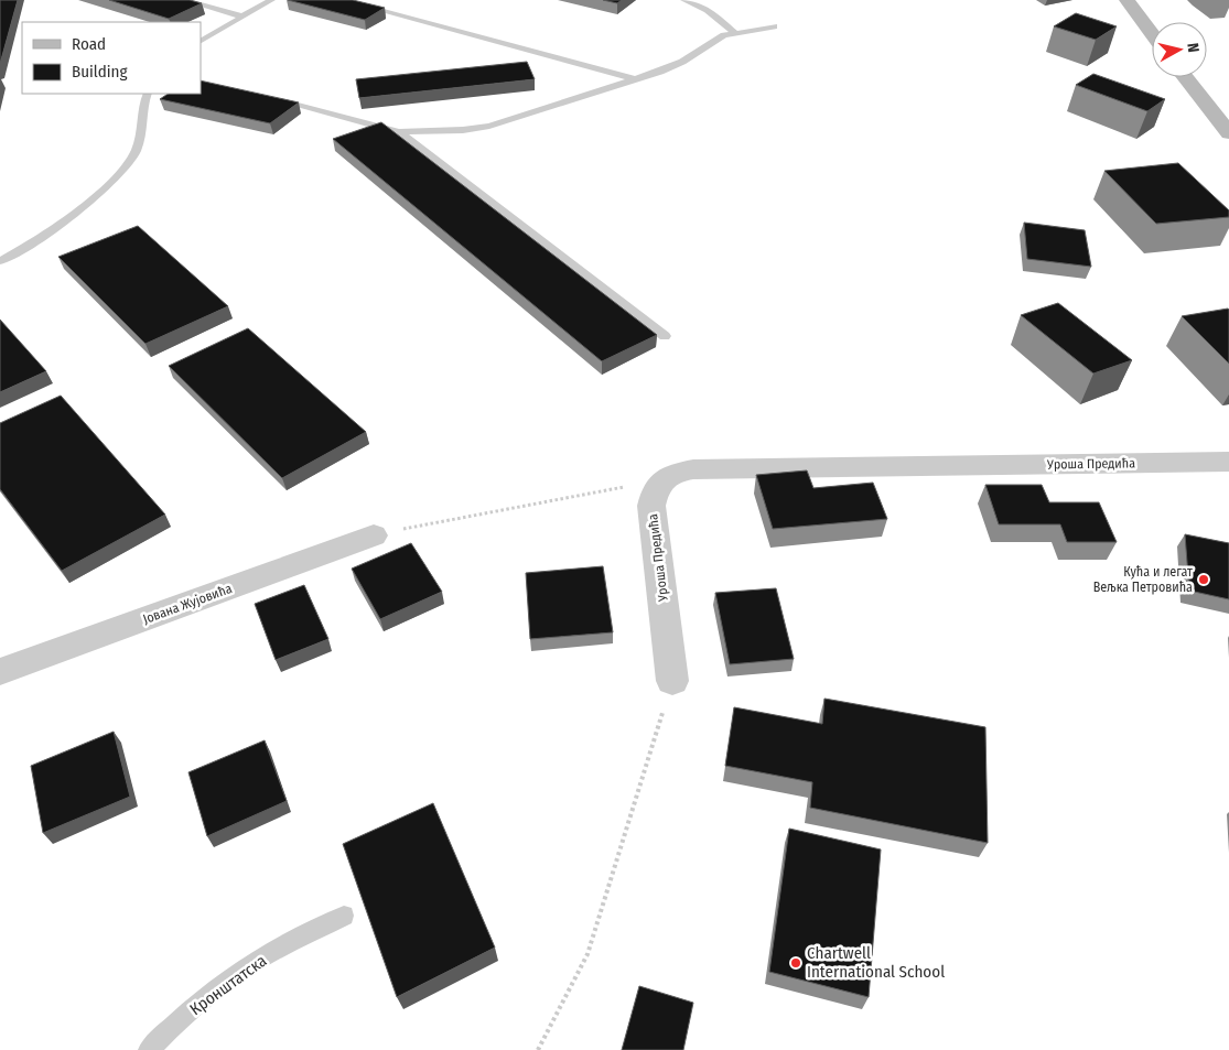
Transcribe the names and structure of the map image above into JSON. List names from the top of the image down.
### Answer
{
  "streets": {
    "street": ["Уроша Предића", "Јована Жујовића"],
    "lane": ["Кронштатска"]
  },
  "places": ["Кућа и легат Вељка Петровића", "Chartwell International School"],
  "legend": ["Road", "Building"],
  "north": "right"
}
